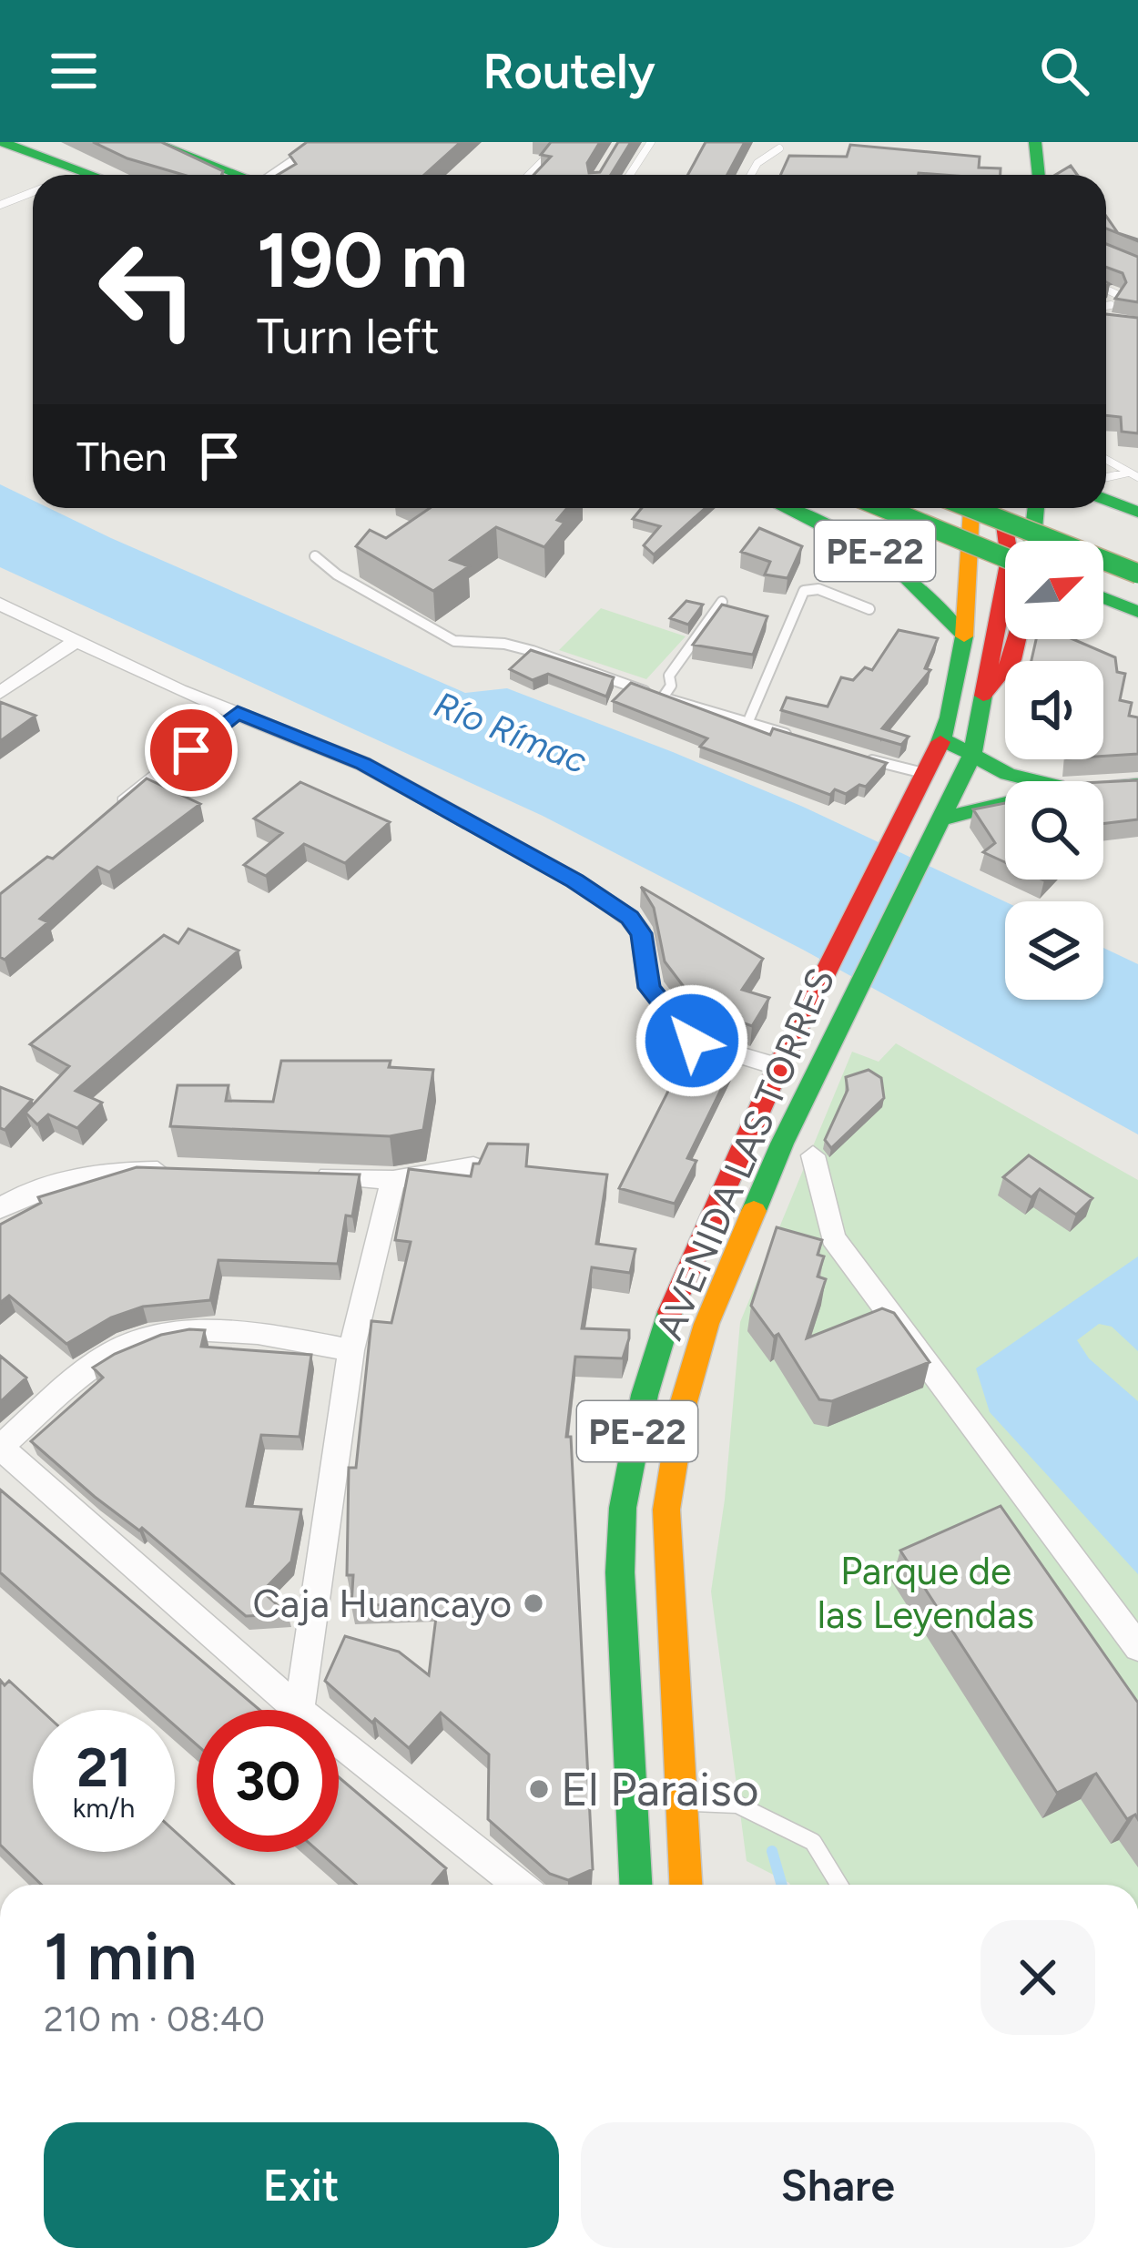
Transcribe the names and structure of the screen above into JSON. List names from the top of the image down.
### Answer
{
  "streets": {
    "main road": ["PE-22", "AVENIDA LAS TORRES"]
  },
  "crossings": [
    ["PE-22", "AVENIDA LAS TORRES"]
  ],
  "water": ["Río Rímac"],
  "parks": ["Parque de las Leyendas"],
  "places": ["Caja Huancayo", "El Paraiso"],
  "north": "top right",
  "page": {
    "header": "Routely",
    "turn": ["190 m", "Turn left"],
    "then": "Then",
    "speed": "21 km/h",
    "limit": "30",
    "heading": ["1 min", "210 m · 08:40"],
    "buttons": ["Exit", "Share"]
  }
}
